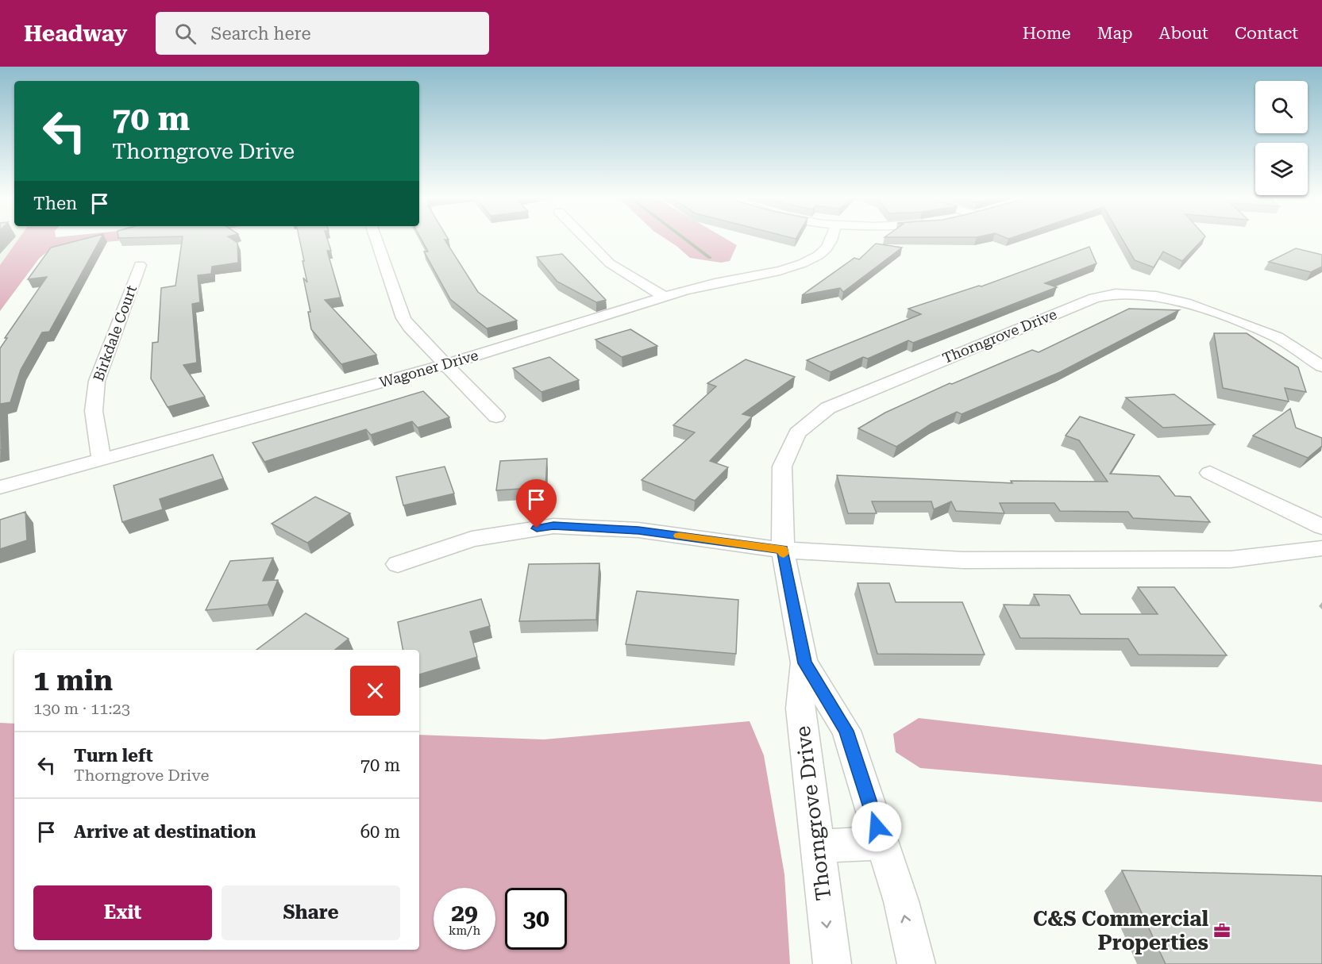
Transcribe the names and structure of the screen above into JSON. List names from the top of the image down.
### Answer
{
  "streets": {
    "street": ["Birkdale Court", "Thorngrove Drive", "Wagoner Drive"]
  },
  "crossings": [
    ["Birkdale Court", "Wagoner Drive"]
  ],
  "places": {
    "office": ["C&S Commercial Properties"]
  },
  "page": {
    "header": "Headway",
    "search": "Search here",
    "nav": [
      "Home",
      "Map",
      "About",
      "Contact"
    ],
    "turn": ["70 m", "Thorngrove Drive"],
    "then": "Then",
    "heading": ["1 min", "130 m · 11:23"],
    "list": [
      {
        "name": "Turn left",
        "note": "Thorngrove Drive",
        "value": "70 m"
      },
      {
        "name": "Arrive at destination",
        "value": "60 m"
      }
    ],
    "buttons": ["Exit", "Share"],
    "speed": "29 km/h",
    "limit": "30"
  }
}
